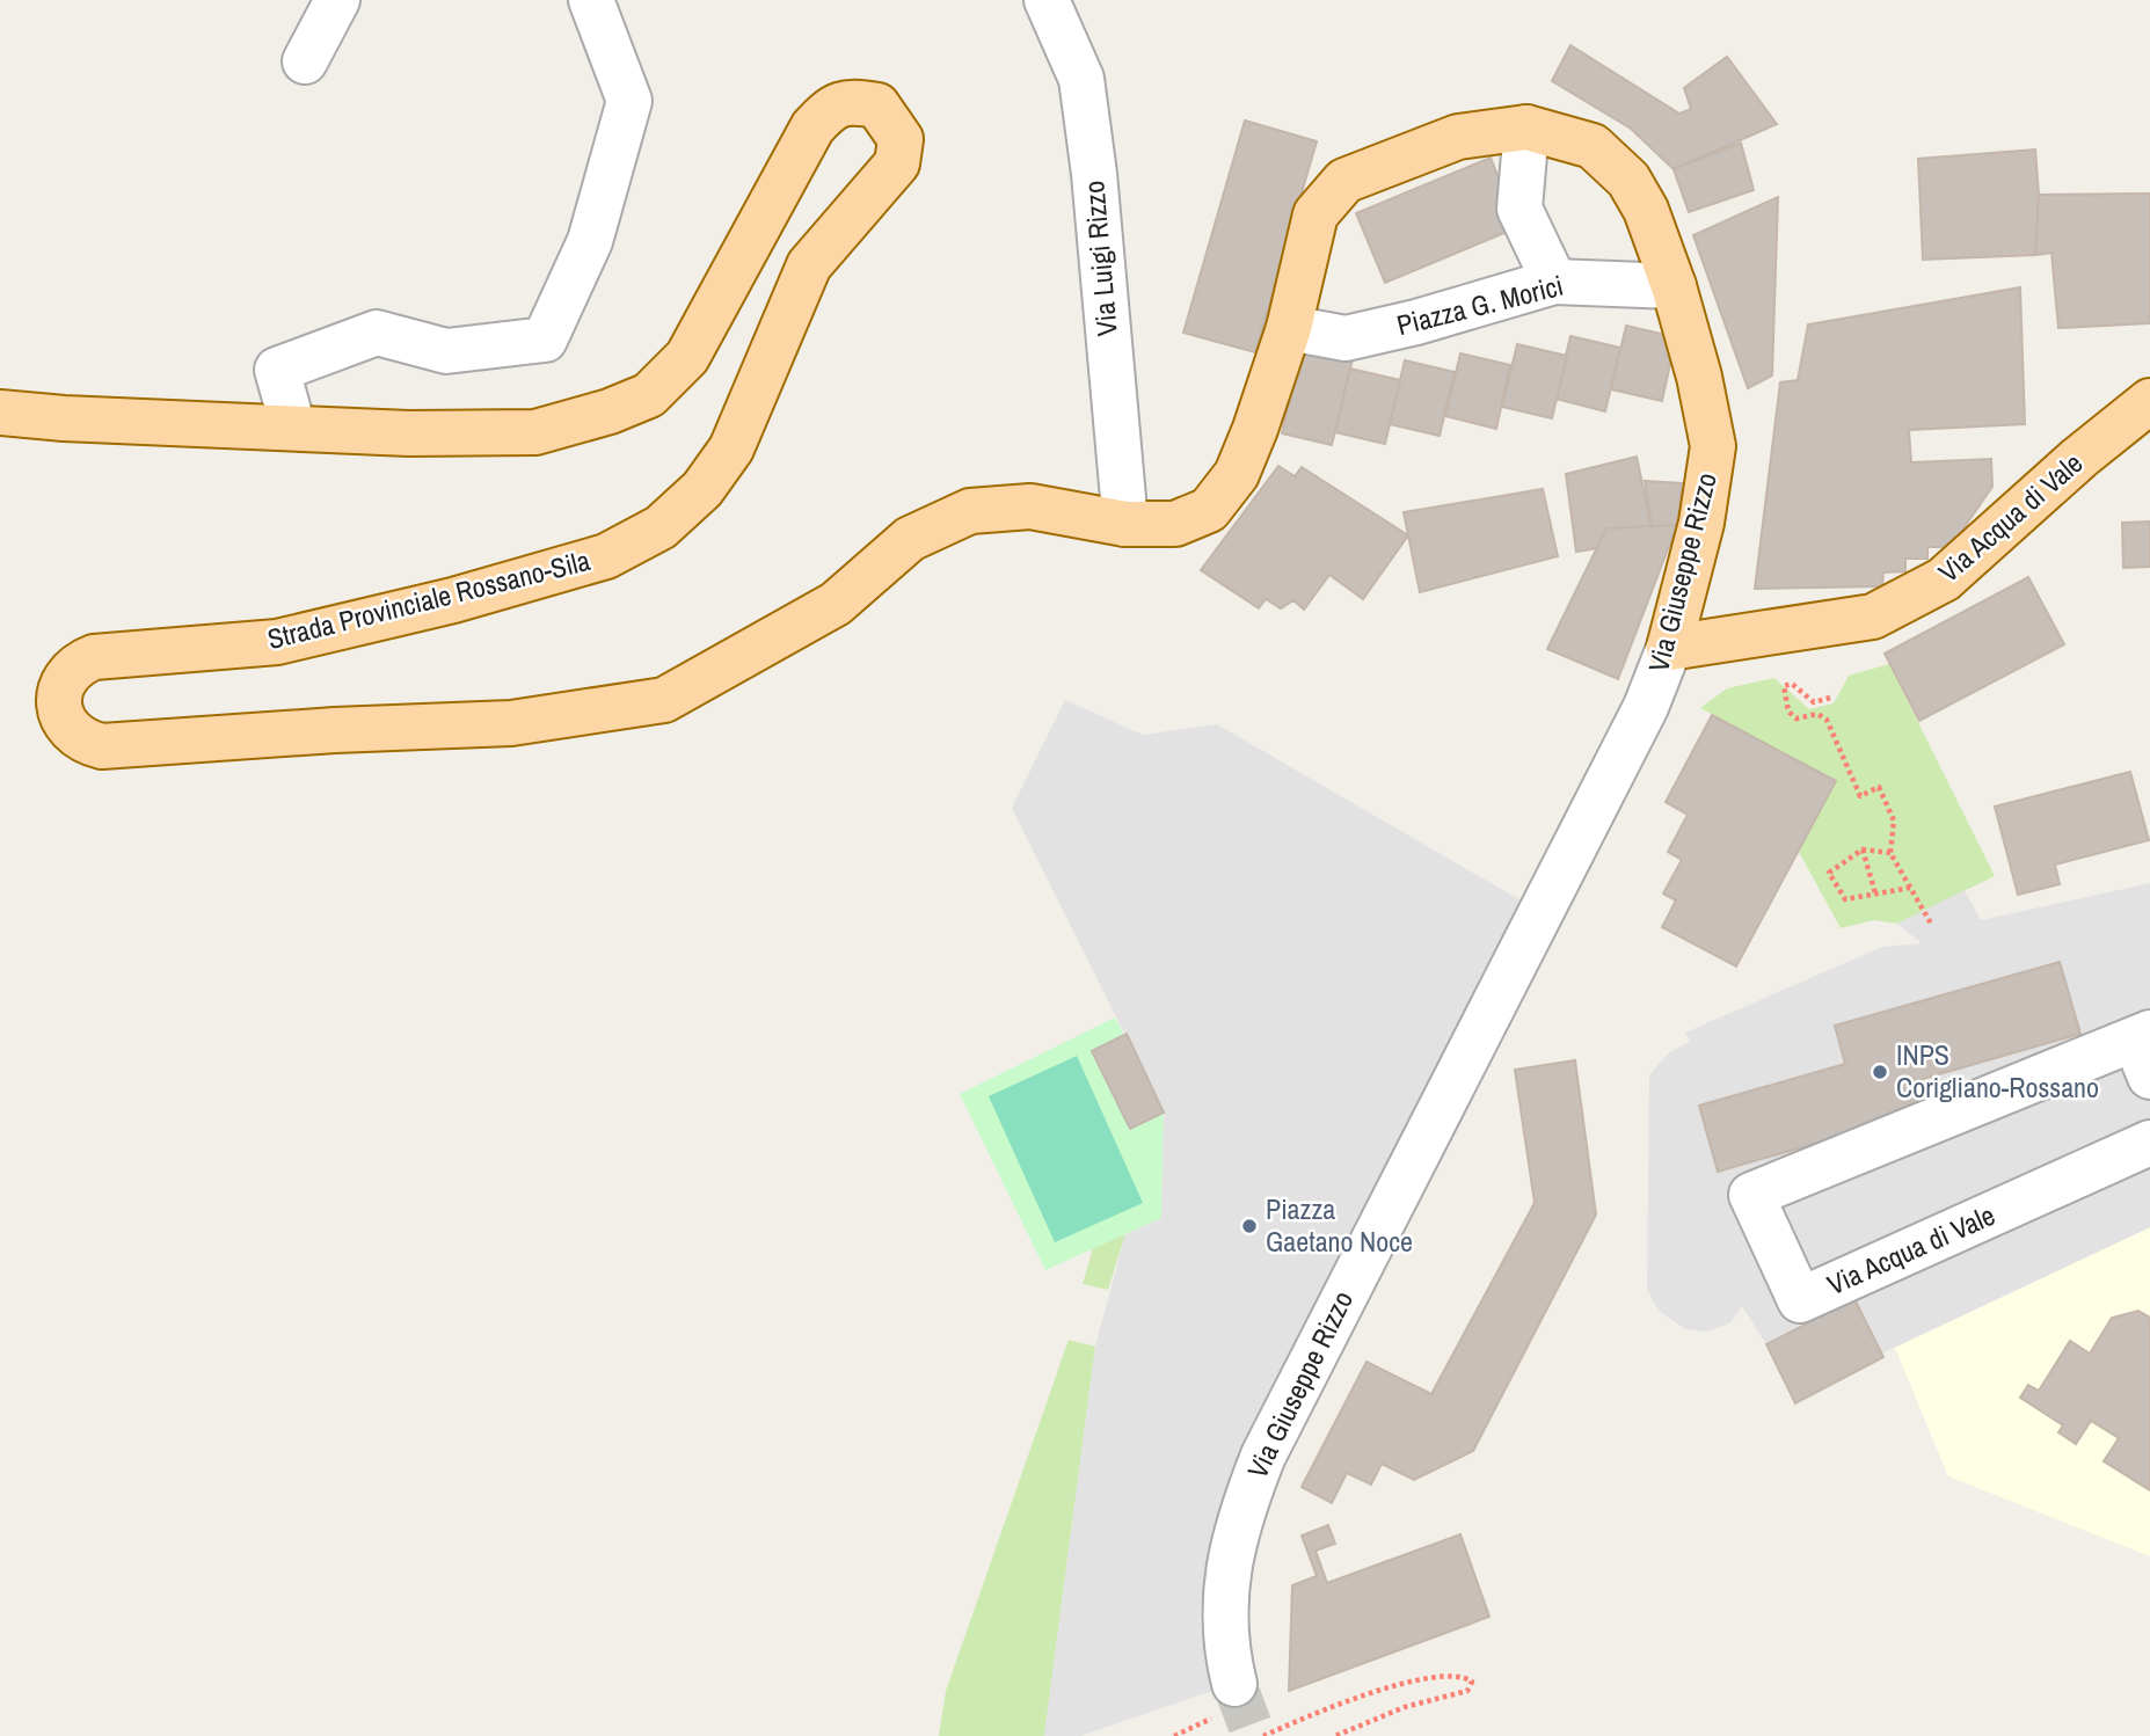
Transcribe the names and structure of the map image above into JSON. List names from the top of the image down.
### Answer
{
  "streets": {
    "main road": ["Via Acqua di Vale", "Via Giuseppe Rizzo", "Strada Provinciale Rossano-Sila"],
    "street": ["Via Luigi Rizzo", "Piazza G. Morici"]
  },
  "crossings": [
    ["Via Luigi Rizzo", "Via Giuseppe Rizzo"],
    ["Via Luigi Rizzo", "Strada Provinciale Rossano-Sila"],
    ["Piazza G. Morici", "Via Giuseppe Rizzo"],
    ["Via Acqua di Vale", "Via Giuseppe Rizzo"],
    ["Via Giuseppe Rizzo", "Strada Provinciale Rossano-Sila"]
  ],
  "places": ["INPS Corigliano-Rossano", "Piazza Gaetano Noce"]
}
